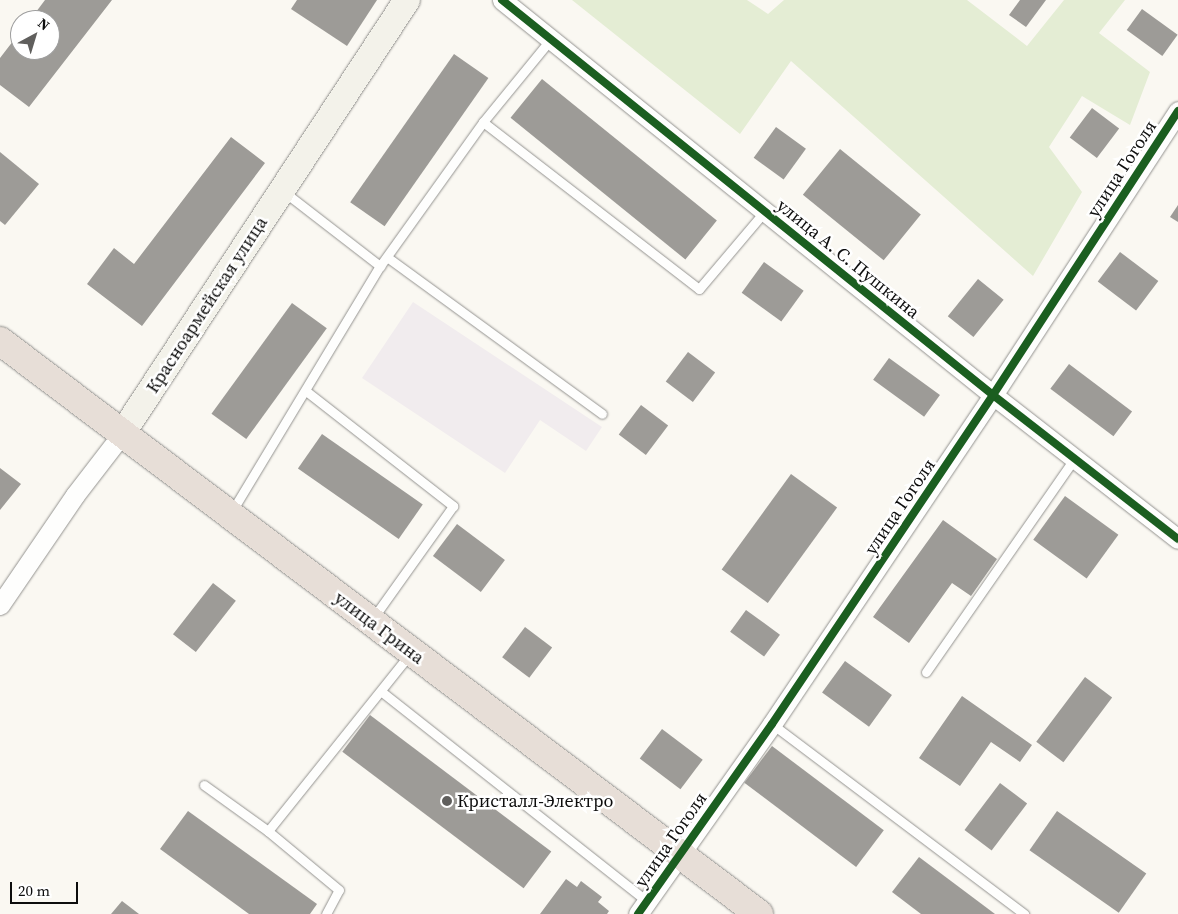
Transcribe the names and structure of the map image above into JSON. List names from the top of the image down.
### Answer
{
  "streets": {
    "highway": ["улица Грина"],
    "main road": ["Красноармейская улица"],
    "street": ["улица Гоголя", "улица А. С. Пушкина"]
  },
  "crossings": [
    ["улица Гоголя", "улица А. С. Пушкина"],
    ["улица Гоголя", "улица Грина"],
    ["Красноармейская улица", "улица Грина"]
  ],
  "places": ["Кристалл-Электро"],
  "scale_bar": "20 m",
  "north": "top right"
}
